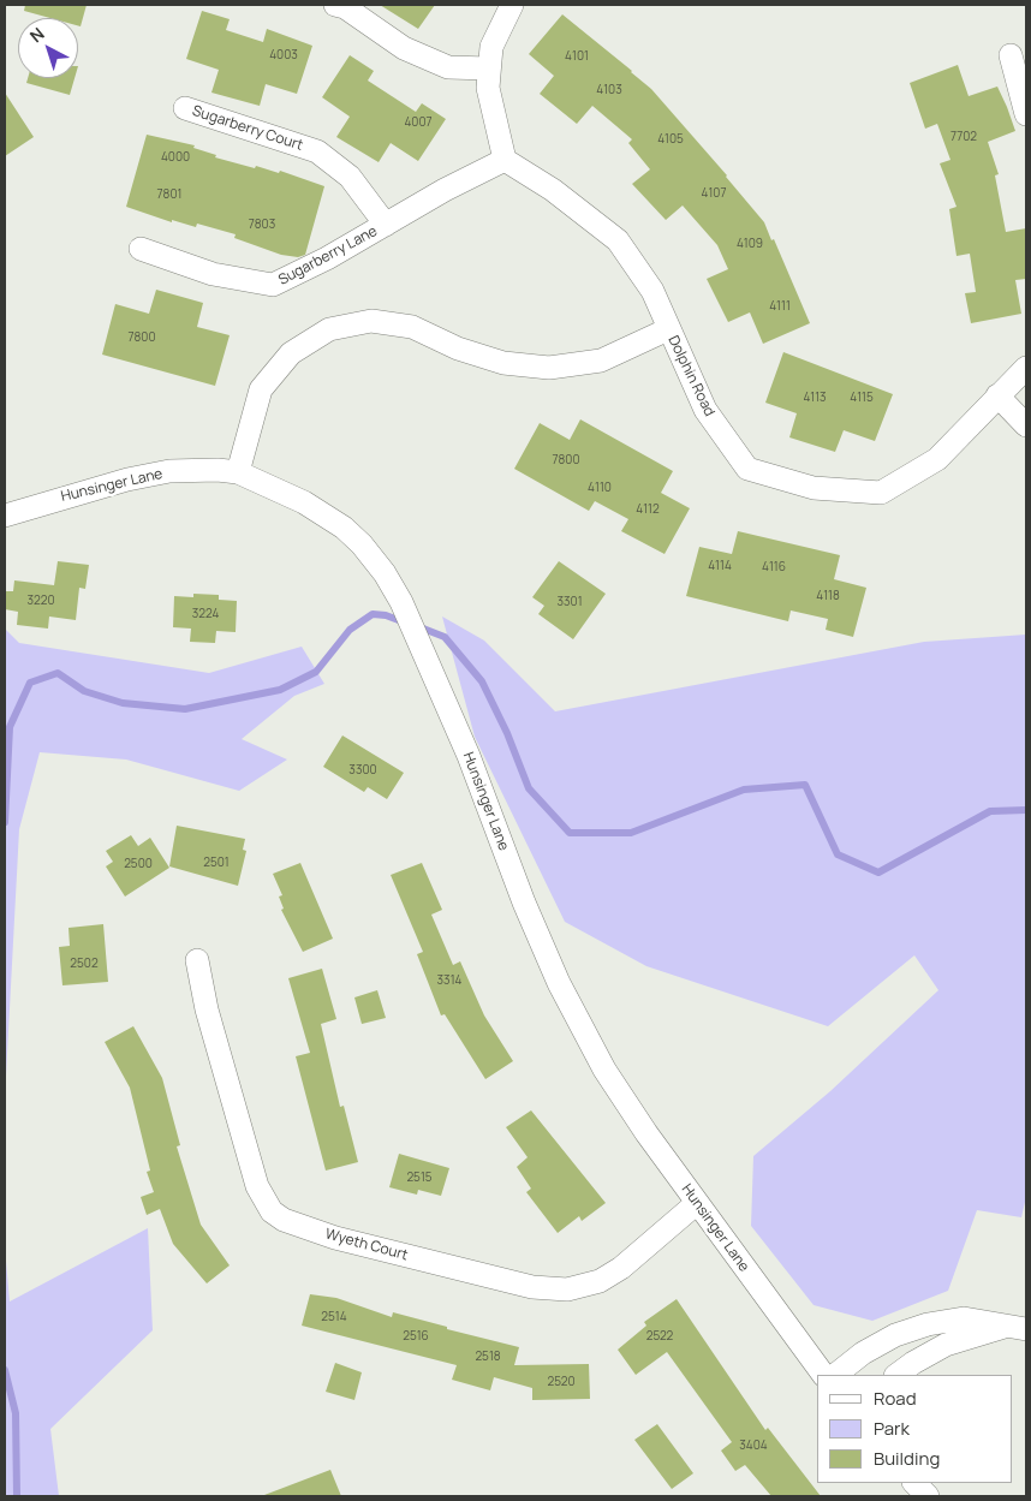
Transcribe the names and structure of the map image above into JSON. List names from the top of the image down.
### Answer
{
  "streets": {
    "street": [
      "Sugarberry Court",
      "Sugarberry Lane",
      "Dolphin Road",
      "Hunsinger Lane",
      "Wyeth Court"
    ]
  },
  "crossings": [
    ["Sugarberry Court", "Sugarberry Lane"],
    ["Sugarberry Lane", "Dolphin Road"],
    ["Hunsinger Lane", "Wyeth Court"]
  ],
  "house_numbers": [
    "4003",
    "4101",
    "4103",
    "4007",
    "7702",
    "4105",
    "4000",
    "4107",
    "7801",
    "7803",
    "4109",
    "4111",
    "7800",
    "4113",
    "4115",
    "7800",
    "4110",
    "4112",
    "4114",
    "4116",
    "4118",
    "3220",
    "3301",
    "3224",
    "3300",
    "2501",
    "2500",
    "2502",
    "3314",
    "2515",
    "2514",
    "2516",
    "2522",
    "2518",
    "2520",
    "3404"
  ],
  "legend": ["Road", "Park", "Building"],
  "north": "top left"
}
